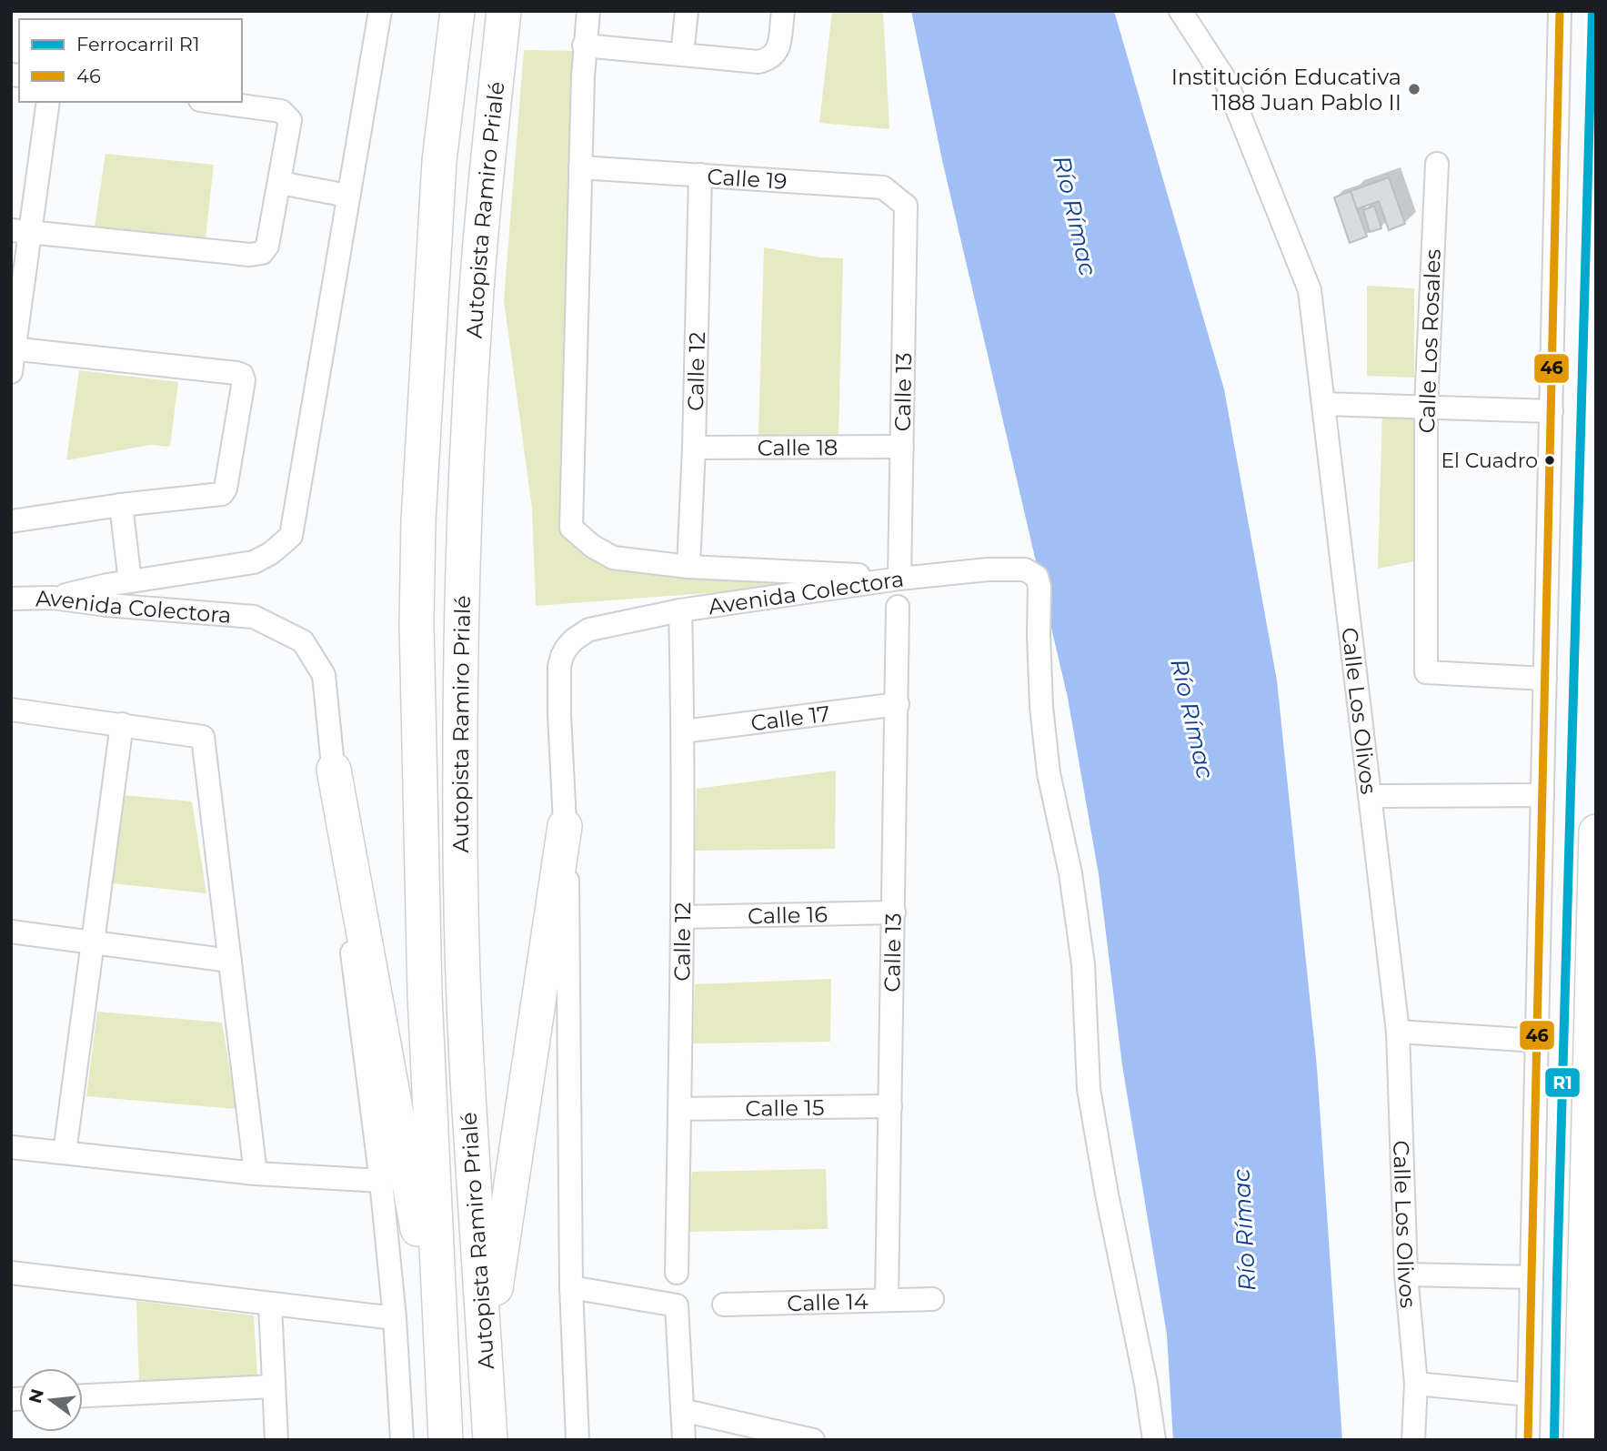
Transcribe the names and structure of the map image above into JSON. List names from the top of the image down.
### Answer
{
  "streets": {
    "highway": ["Autopista Ramiro Prialé"],
    "street": [
      "Calle 19",
      "Calle Los Rosales",
      "Calle 12",
      "Calle 13",
      "Calle 18",
      "Avenida Colectora",
      "Calle Los Olivos",
      "Calle 17",
      "Calle 16",
      "Calle 15",
      "Calle 14"
    ]
  },
  "crossings": [
    ["Calle 19", "Calle 12"],
    ["Calle 19", "Calle 13"],
    ["Calle 12", "Calle 18"],
    ["Calle 12", "Avenida Colectora"],
    ["Calle 12", "Calle 17"],
    ["Calle 12", "Calle 16"],
    ["Calle 12", "Calle 15"],
    ["Calle 13", "Calle 18"],
    ["Calle 13", "Avenida Colectora"],
    ["Calle 13", "Calle 17"],
    ["Calle 13", "Calle 16"],
    ["Calle 13", "Calle 15"],
    ["Calle 13", "Calle 14"]
  ],
  "water": ["Río Rímac"],
  "places": ["Institución Educativa 1188 Juan Pablo II", "El Cuadro"],
  "lines": ["rail line R1", "transit line 46"],
  "legend": ["Ferrocarril R1", "46"],
  "north": "left"
}
